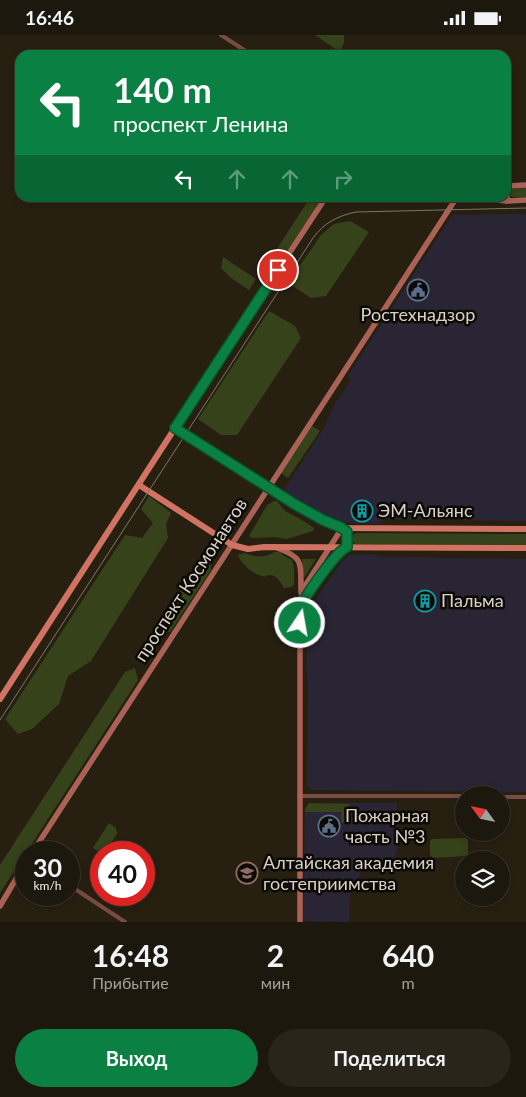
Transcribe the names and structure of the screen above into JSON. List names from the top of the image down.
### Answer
{
  "streets": {
    "street": ["проспект Космонавтов"]
  },
  "places": {
    "public building": ["Ростехнадзор", "Пожарная часть №3"],
    "building": ["ЭМ-Альянс", "Пальма"],
    "school or university": ["Алтайская академия гостеприимства"]
  },
  "north": "top left",
  "page": {
    "status": "16:46",
    "turn": ["140 m", "проспект Ленина"],
    "speed": "30 km/h",
    "limit": "40",
    "eta": [
      "16:48",
      "Прибытие",
      "2",
      "мин",
      "640",
      "m"
    ],
    "buttons": ["Выход", "Поделиться"]
  }
}
